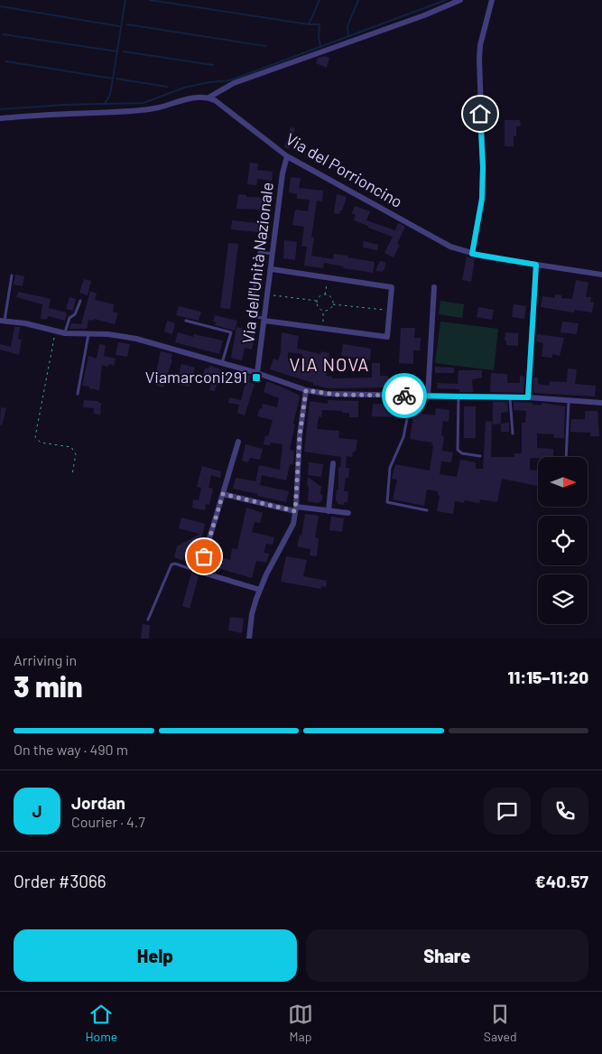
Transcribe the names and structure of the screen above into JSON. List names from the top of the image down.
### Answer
{
  "streets": {
    "street": ["Via del Porrioncino", "Via dell'Unità Nazionale"]
  },
  "crossings": [
    ["Via del Porrioncino", "Via dell'Unità Nazionale"]
  ],
  "districts": ["VIA NOVA"],
  "places": {
    "transit": ["Viamarconi291"]
  },
  "north": "right",
  "page": {
    "heading": ["3 min", "Arriving in", "11:15–11:20"],
    "panel": [
      "Jordan",
      "Courier · 4.7",
      "Order #3066",
      "€40.57"
    ],
    "bar": "On the way · 490 m",
    "round": "J",
    "buttons": ["Help", "Share"],
    "tabs": ["Home", "Map", "Saved"]
  }
}
